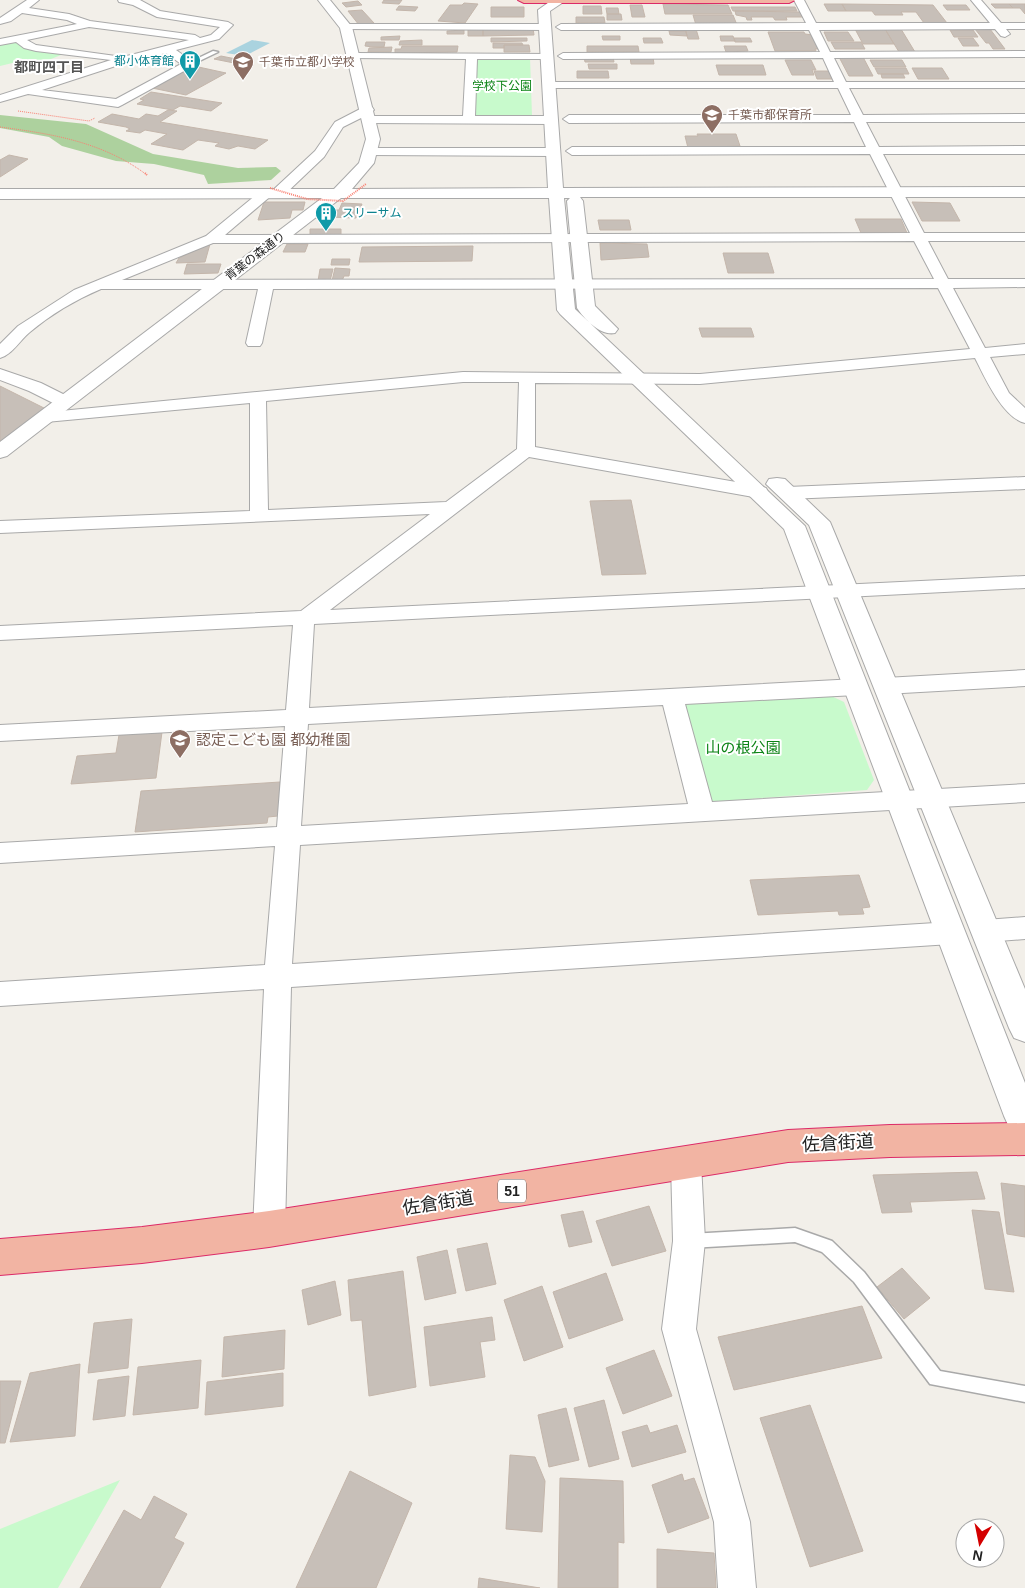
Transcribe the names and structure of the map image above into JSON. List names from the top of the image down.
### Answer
{
  "streets": {
    "highway": ["佐倉街道", "51"],
    "street": ["青葉の森通り"]
  },
  "districts": ["都町四丁目"],
  "parks": ["学校下公園", "山の根公園"],
  "places": {
    "building": ["都小体育館", "スリーサム"],
    "school or university": ["千葉市立都小学校", "千葉市都保育所", "認定こども園 都幼稚園"]
  },
  "north": "bottom"
}
